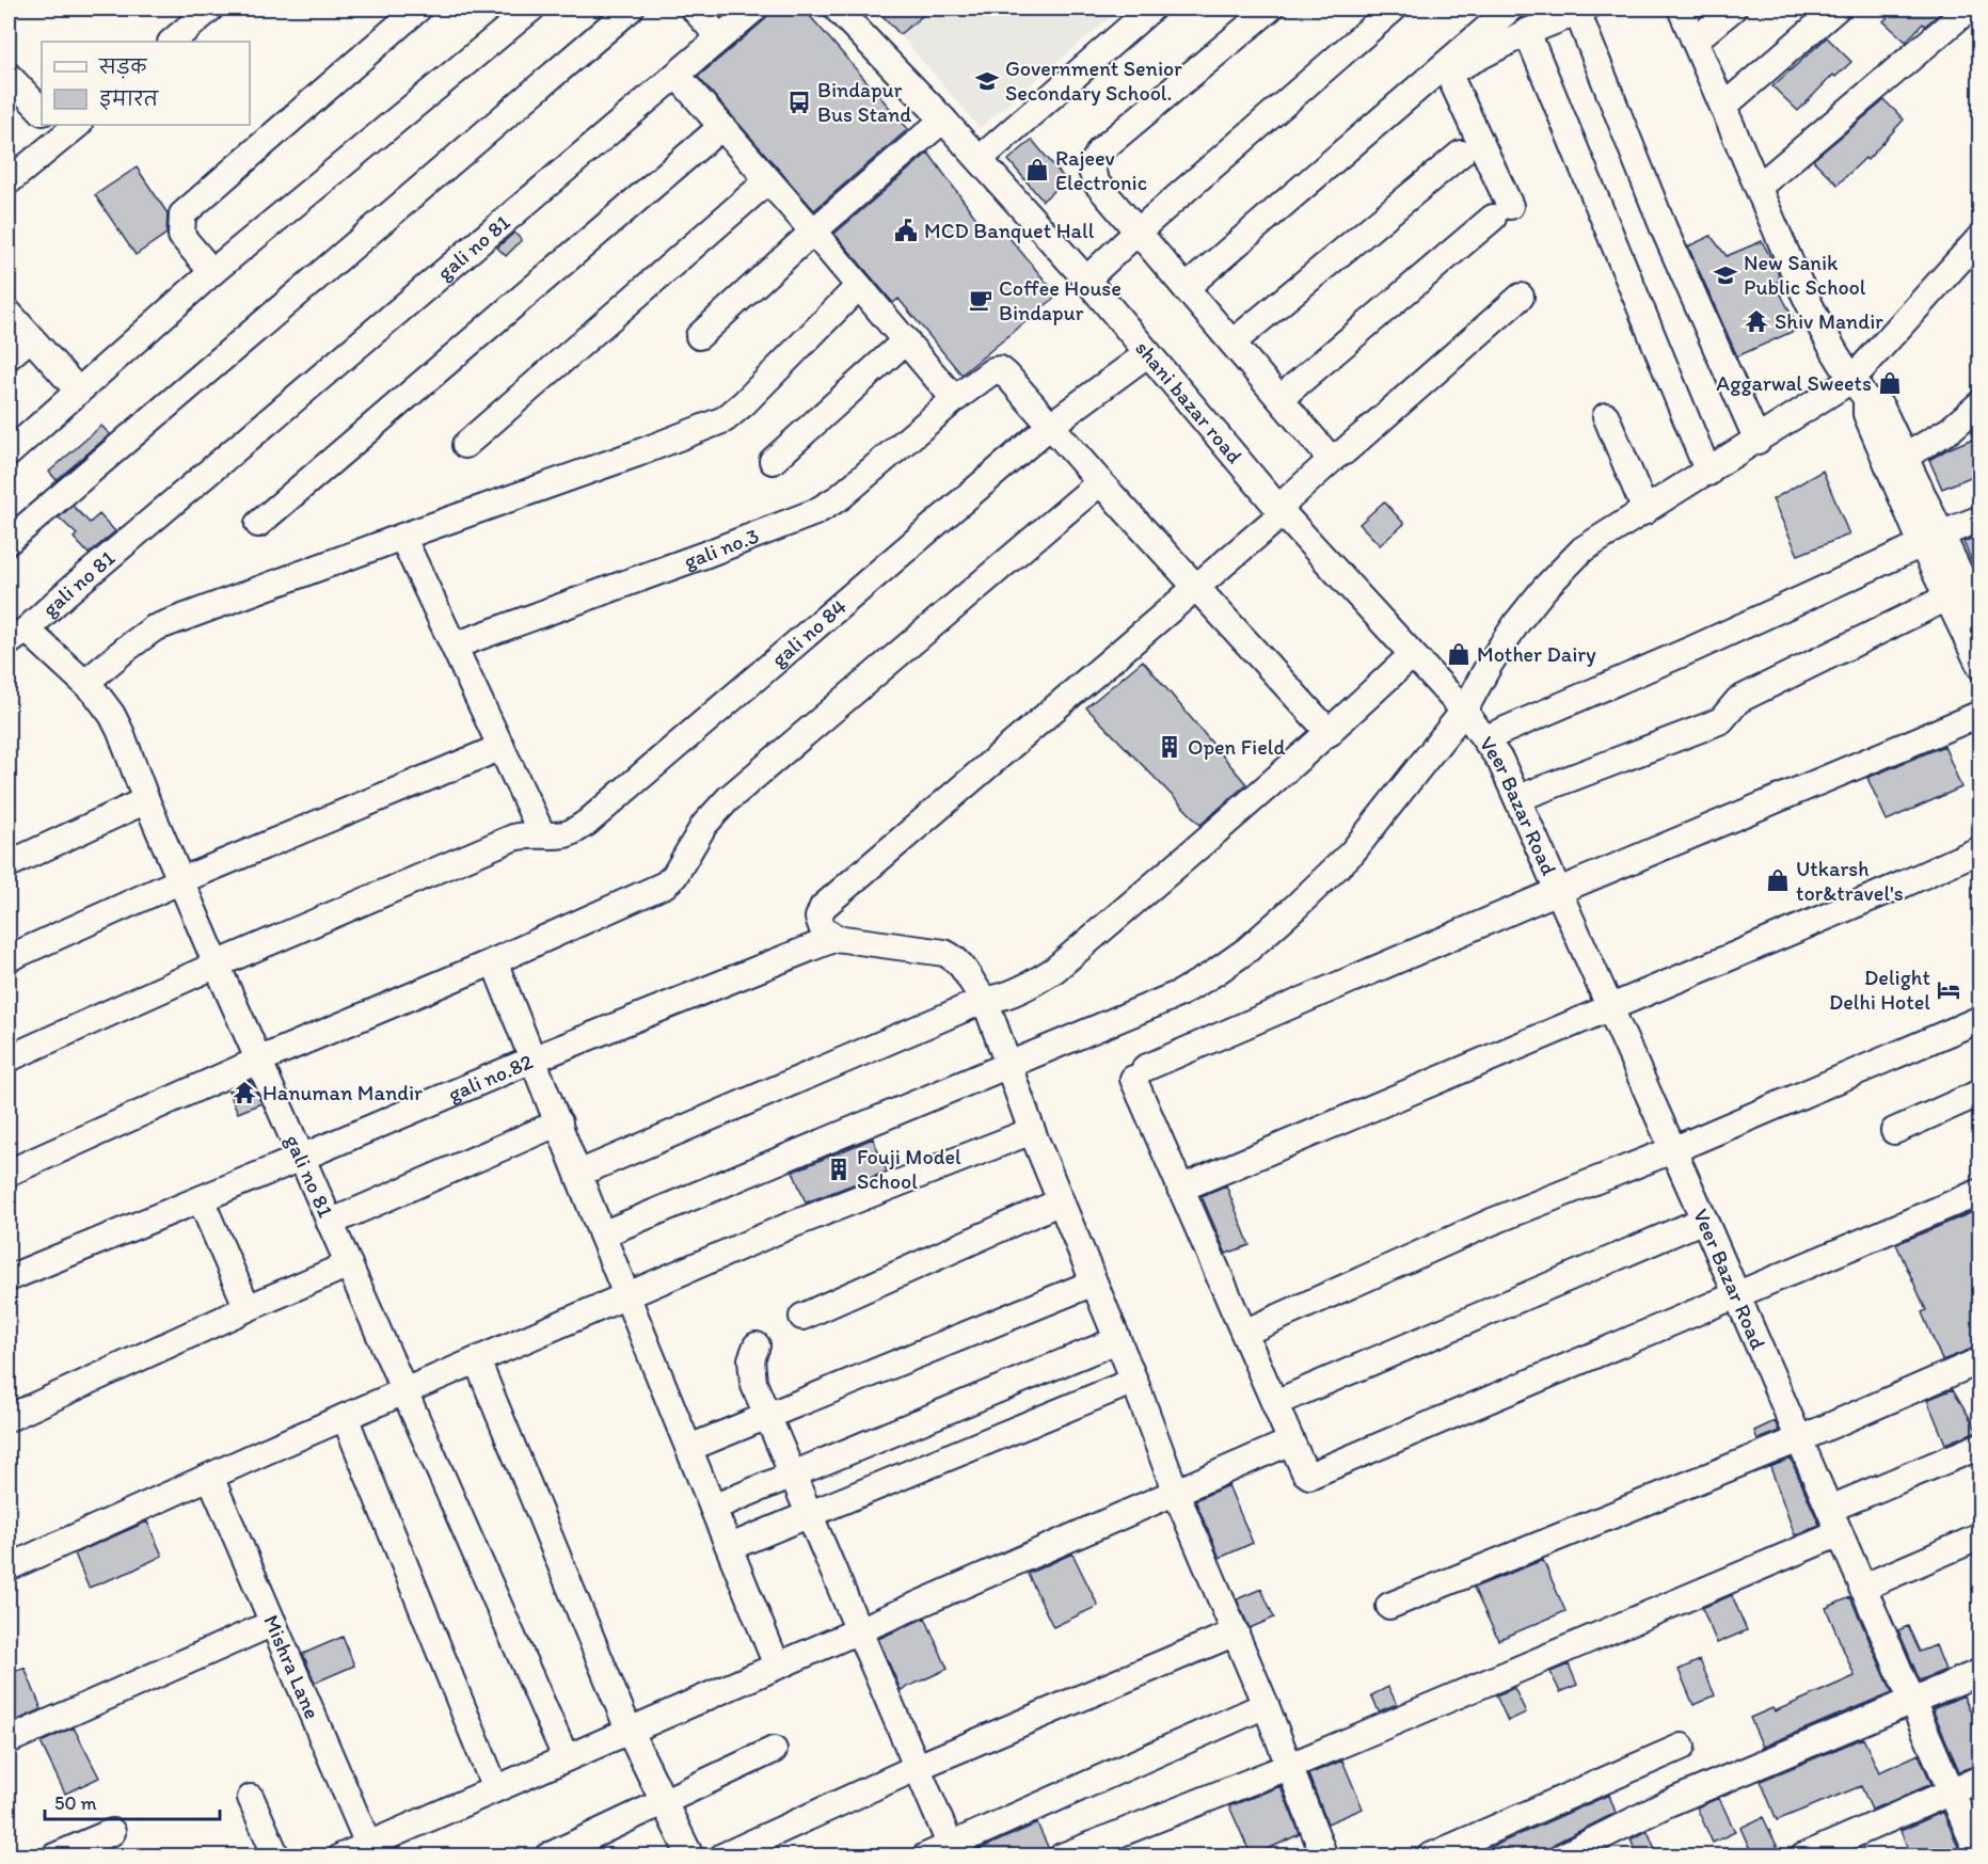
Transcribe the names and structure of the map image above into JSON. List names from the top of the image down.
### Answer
{
  "streets": {
    "street": [
      "gali no 81",
      "shani bazar road",
      "gali no.3",
      "gali no 84",
      "Veer Bazar Road",
      "gali no.82",
      "Mishra Lane"
    ]
  },
  "crossings": [
    ["gali no 81", "gali no.82"],
    ["shani bazar road", "gali no 84"],
    ["shani bazar road", "Veer Bazar Road"],
    ["gali no.3", "gali no 84"]
  ],
  "places": {
    "school or university": ["Government Senior Secondary School.", "New Sanik Public School"],
    "bus stop": ["Bindapur Bus Stand"],
    "shop": [
      "Rajeev Electronic",
      "Aggarwal Sweets",
      "Mother Dairy",
      "Utkarsh tor&travel's"
    ],
    "public building": ["MCD Banquet Hall"],
    "cafe": ["Coffee House Bindapur"],
    "temple": ["Shiv Mandir", "Hanuman Mandir"],
    "building": ["Open Field", "Fouji Model School"],
    "hotel": ["Delight Delhi Hotel"]
  },
  "legend": ["सड़क", "इमारत"],
  "scale_bar": "50 m"
}
